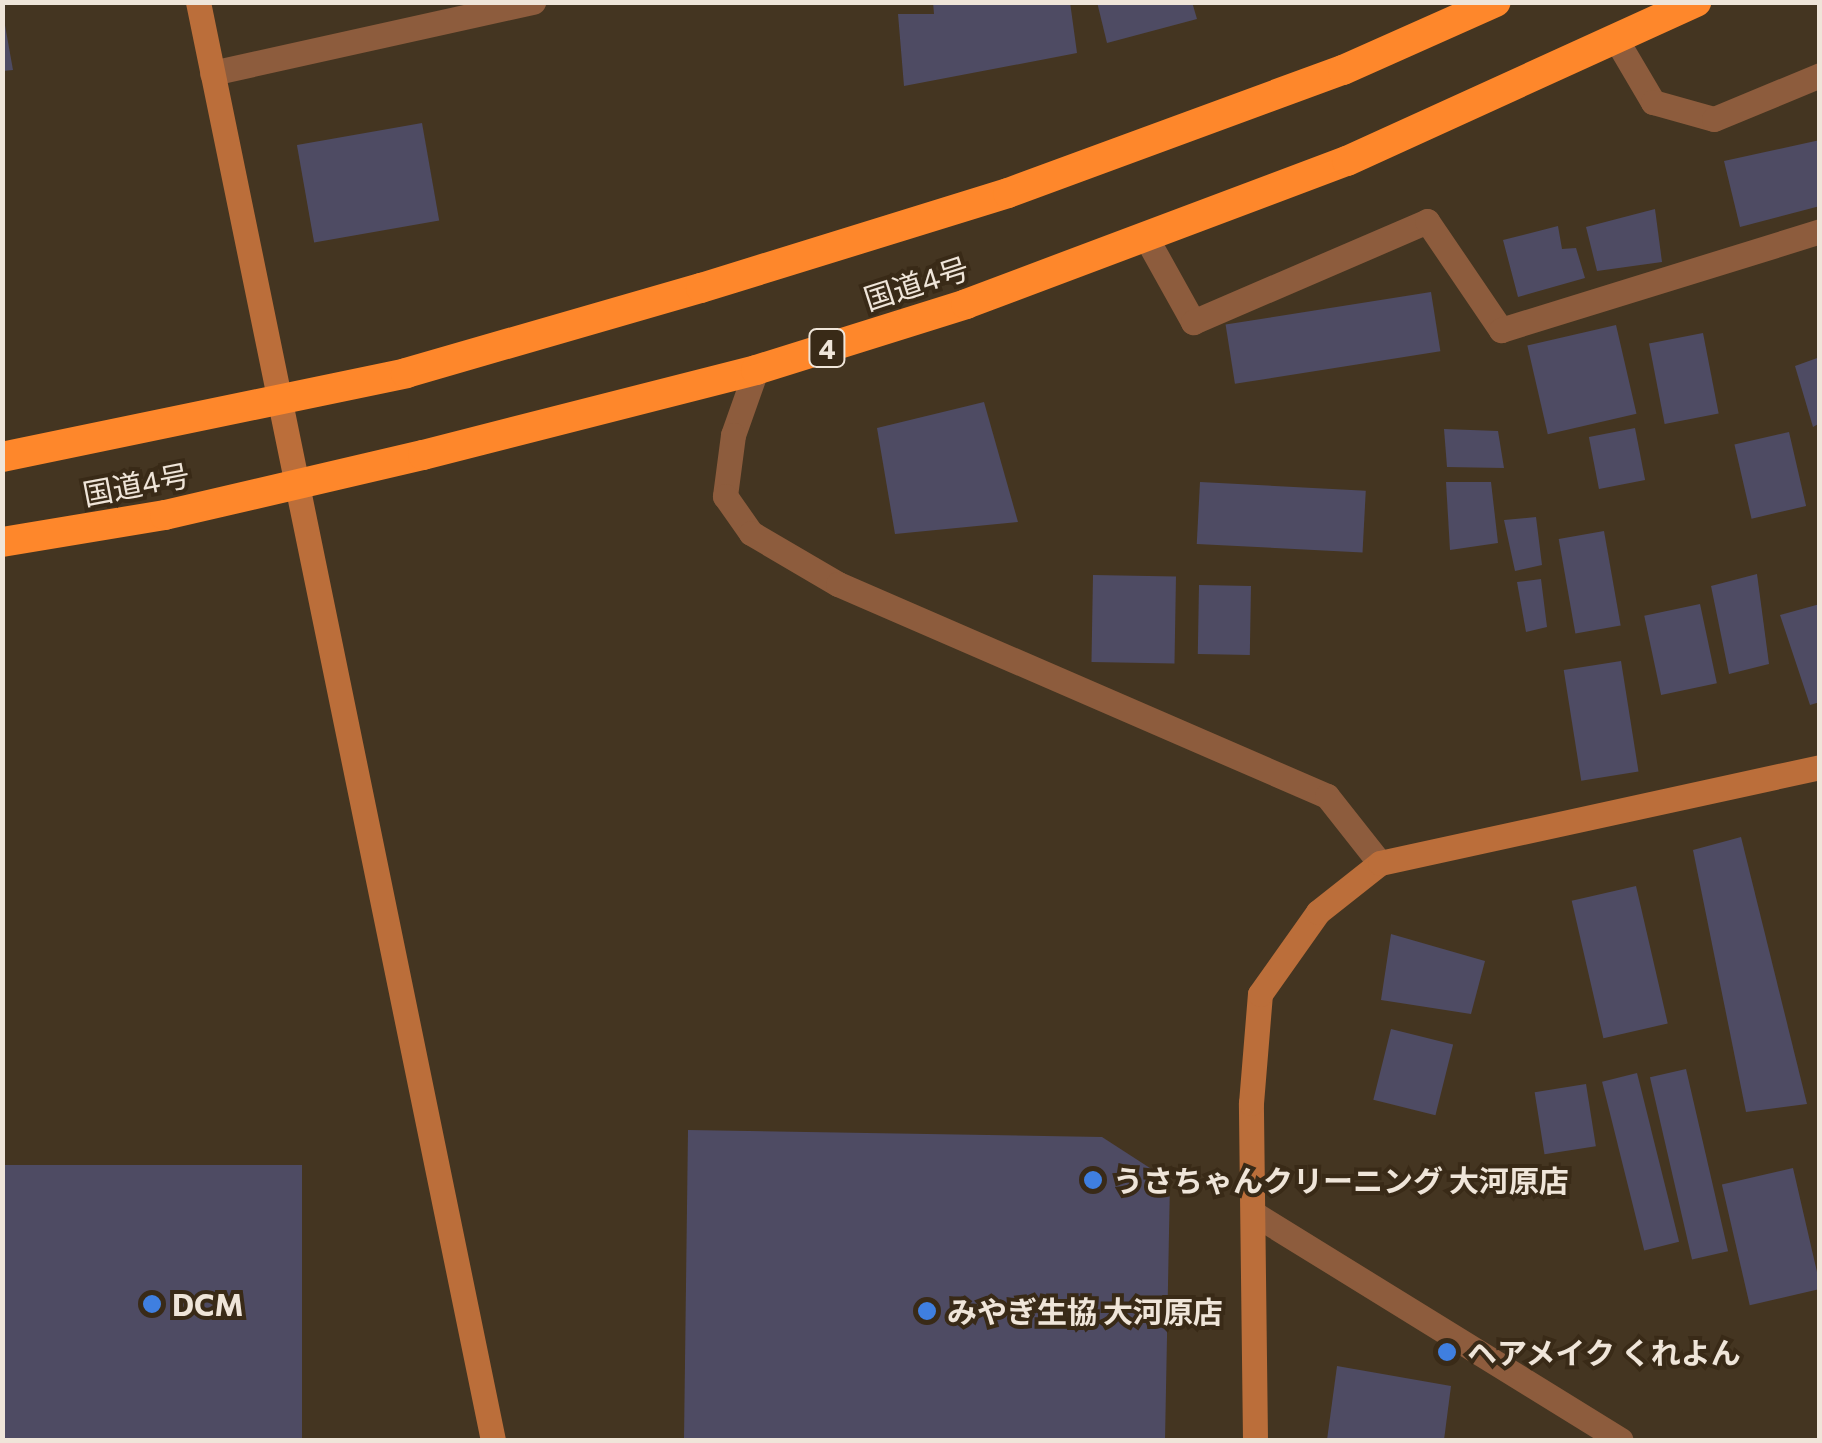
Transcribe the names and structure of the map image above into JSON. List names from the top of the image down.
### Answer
{
  "streets": {
    "highway": ["国道4号", "4"]
  },
  "places": [
    "うさちゃんクリーニング 大河原店",
    "DCM",
    "みやぎ生協 大河原店",
    "ヘアメイク くれよん"
  ]
}
